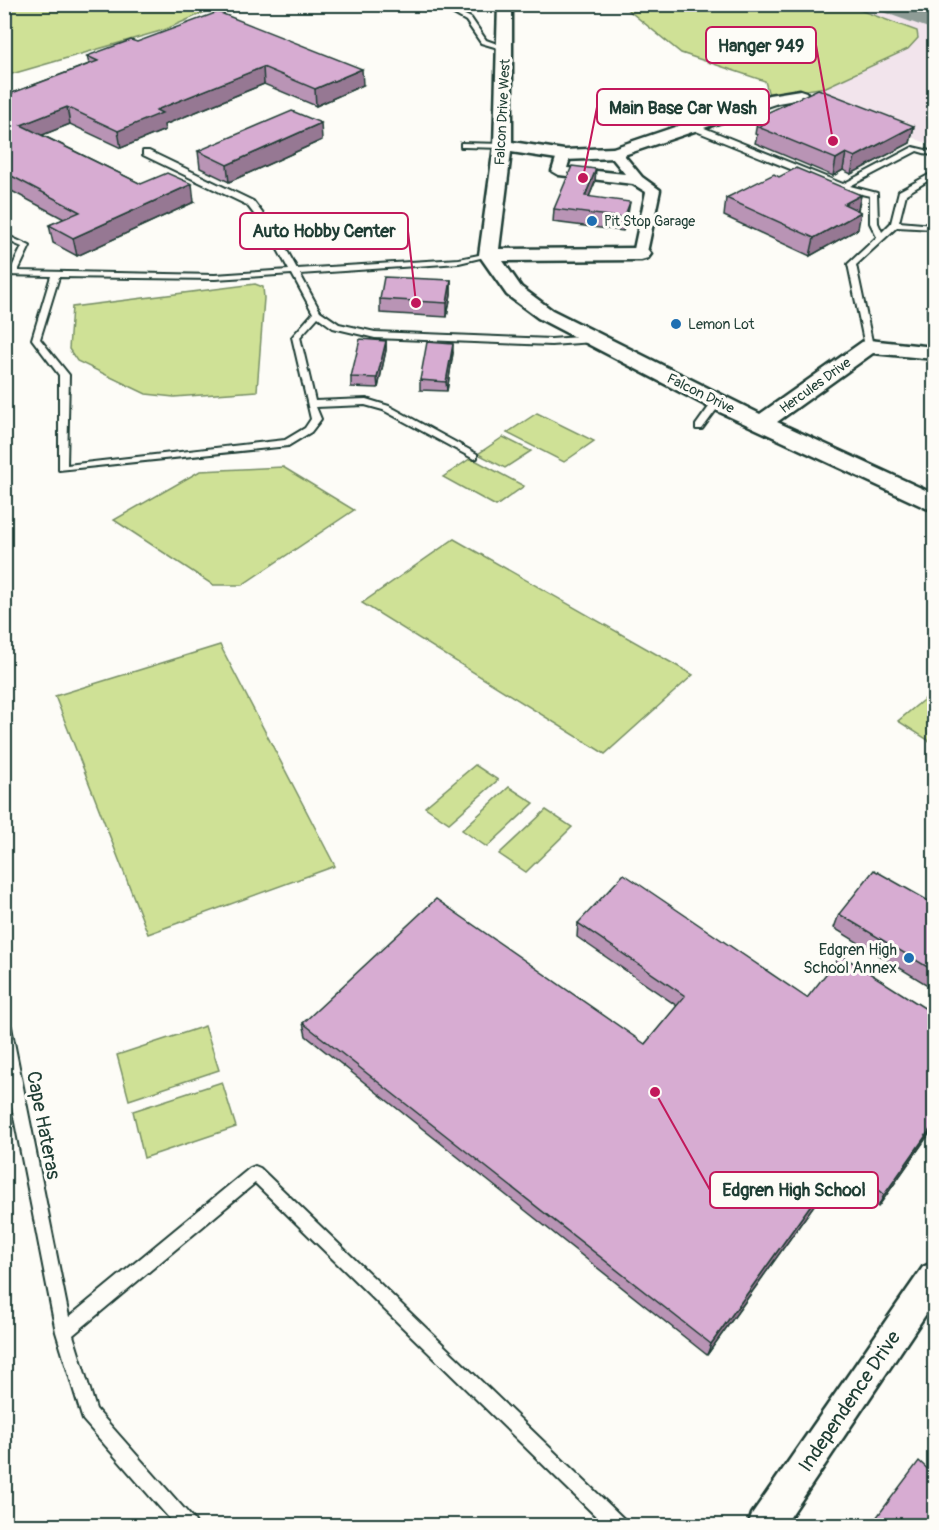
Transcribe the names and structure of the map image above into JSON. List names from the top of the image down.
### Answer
{
  "streets": {
    "street": [
      "Falcon Drive West",
      "Hercules Drive",
      "Falcon Drive",
      "Independence Drive"
    ],
    "lane": ["Cape Hateras"]
  },
  "crossings": [
    ["Falcon Drive West", "Falcon Drive"],
    ["Hercules Drive", "Falcon Drive"]
  ],
  "places": [
    "Hanger 949",
    "Main Base Car Wash",
    "Pit Stop Garage",
    "Auto Hobby Center",
    "Lemon Lot",
    "Edgren High School Annex",
    "Edgren High School"
  ]
}
